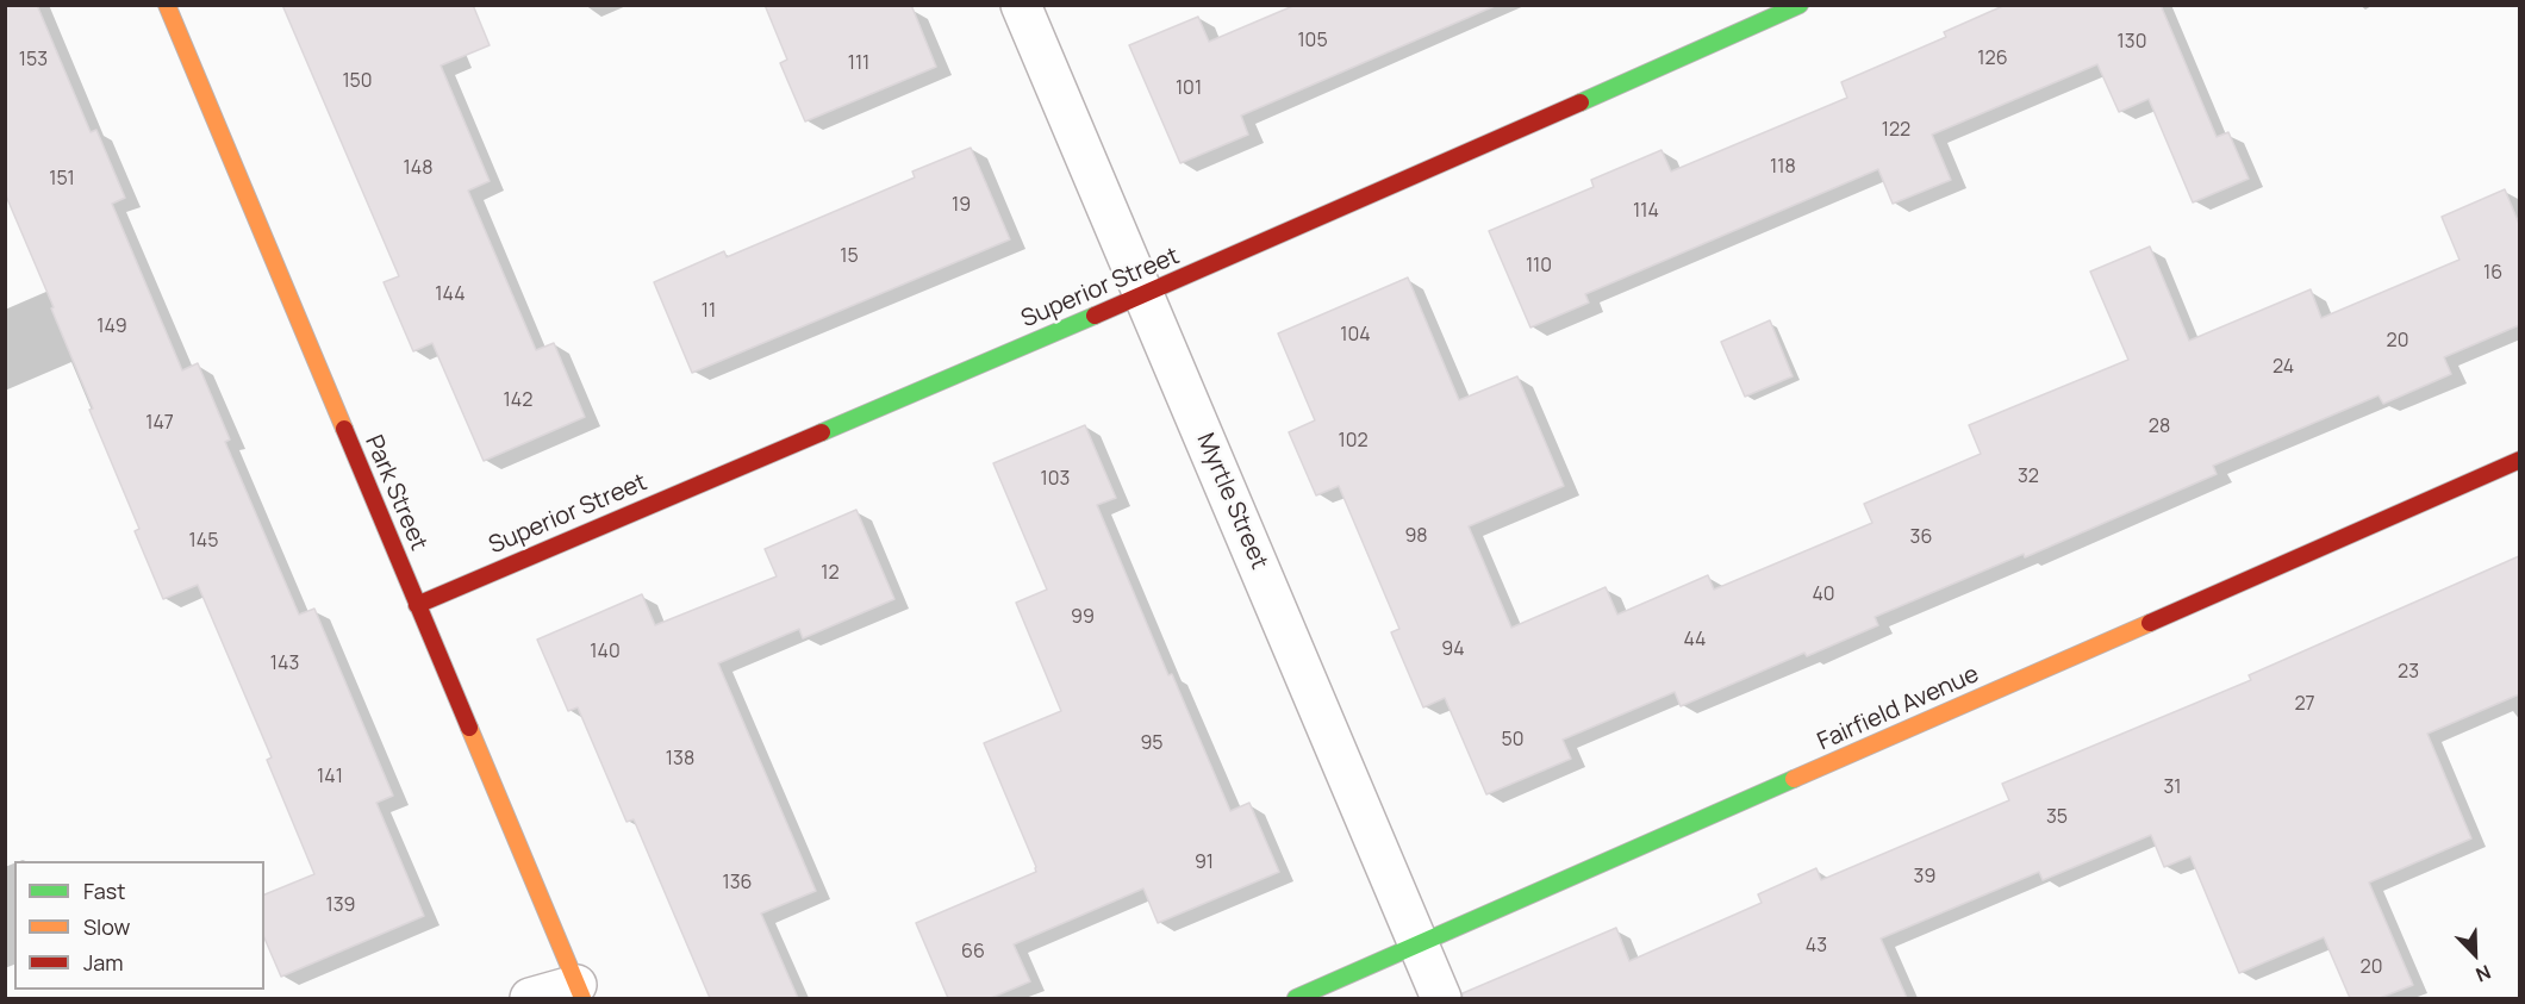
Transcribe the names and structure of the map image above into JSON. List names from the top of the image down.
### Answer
{
  "streets": {
    "street": [
      "Superior Street",
      "Park Street",
      "Myrtle Street",
      "Fairfield Avenue"
    ]
  },
  "crossings": [
    ["Superior Street", "Park Street"],
    ["Superior Street", "Myrtle Street"],
    ["Myrtle Street", "Fairfield Avenue"]
  ],
  "house_numbers": [
    "105",
    "130",
    "126",
    "153",
    "111",
    "150",
    "101",
    "122",
    "118",
    "148",
    "151",
    "19",
    "114",
    "15",
    "110",
    "16",
    "144",
    "11",
    "149",
    "104",
    "20",
    "24",
    "142",
    "147",
    "28",
    "102",
    "32",
    "103",
    "98",
    "36",
    "145",
    "12",
    "40",
    "99",
    "44",
    "94",
    "140",
    "143",
    "23",
    "27",
    "50",
    "95",
    "138",
    "141",
    "31",
    "35",
    "91",
    "39",
    "136",
    "139",
    "43",
    "66",
    "20"
  ],
  "legend": ["Fast", "Slow", "Jam"],
  "north": "bottom right"
}
